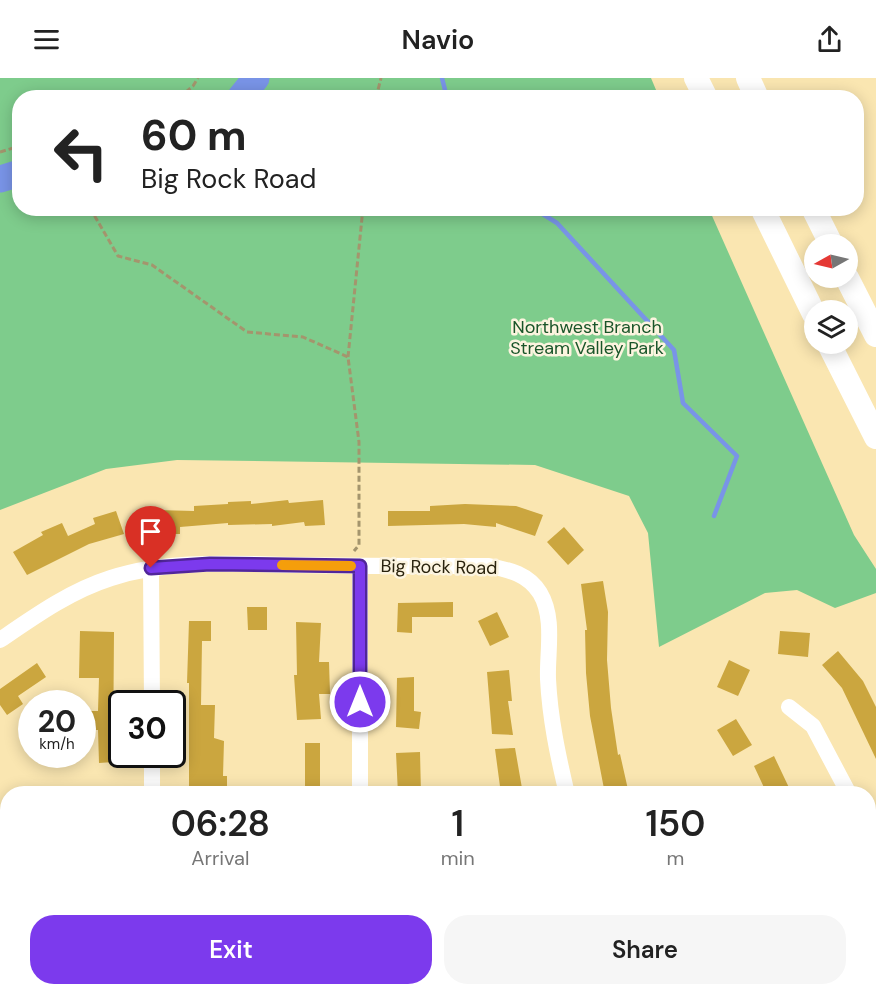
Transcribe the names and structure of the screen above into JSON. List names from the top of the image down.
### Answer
{
  "streets": {
    "street": ["Big Rock Road"]
  },
  "parks": ["Northwest Branch Stream Valley Park"],
  "north": "left",
  "page": {
    "header": "Navio",
    "turn": ["60 m", "Big Rock Road"],
    "speed": "20 km/h",
    "limit": "30",
    "eta": [
      "06:28",
      "Arrival",
      "1",
      "min",
      "150",
      "m"
    ],
    "buttons": ["Exit", "Share"]
  }
}
